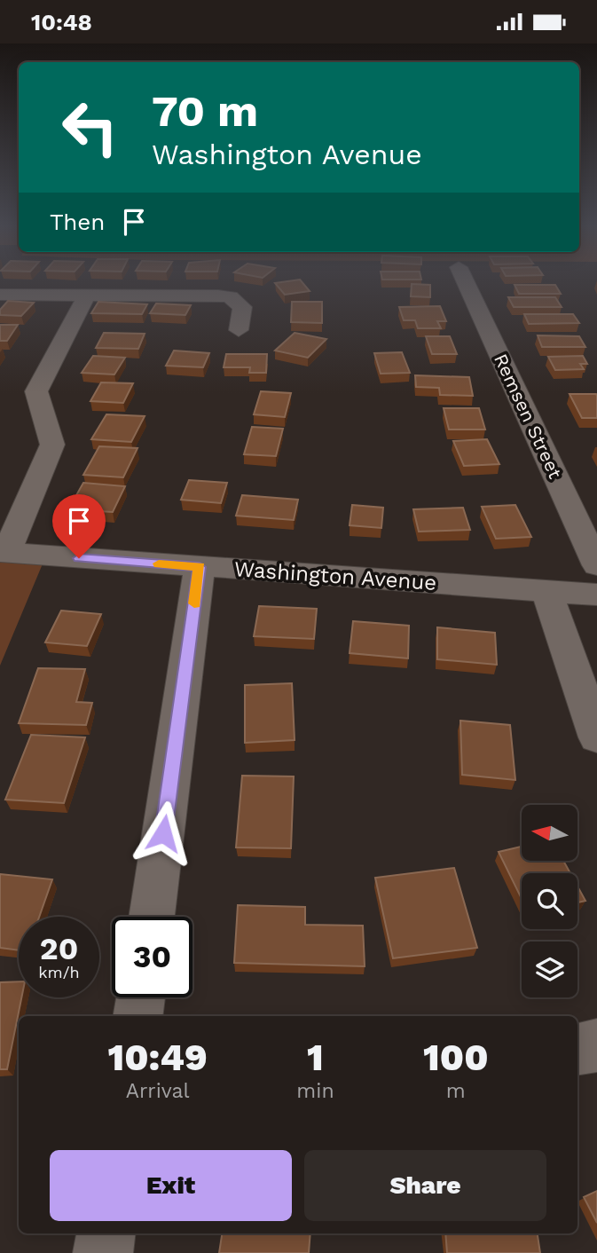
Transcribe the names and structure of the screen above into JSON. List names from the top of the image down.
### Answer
{
  "streets": {
    "street": ["Remsen Street", "Washington Avenue"]
  },
  "north": "left",
  "page": {
    "status": "10:48",
    "turn": ["70 m", "Washington Avenue"],
    "then": "Then",
    "speed": "20 km/h",
    "limit": "30",
    "eta": [
      "10:49",
      "Arrival",
      "1",
      "min",
      "100",
      "m"
    ],
    "buttons": ["Exit", "Share"]
  }
}
